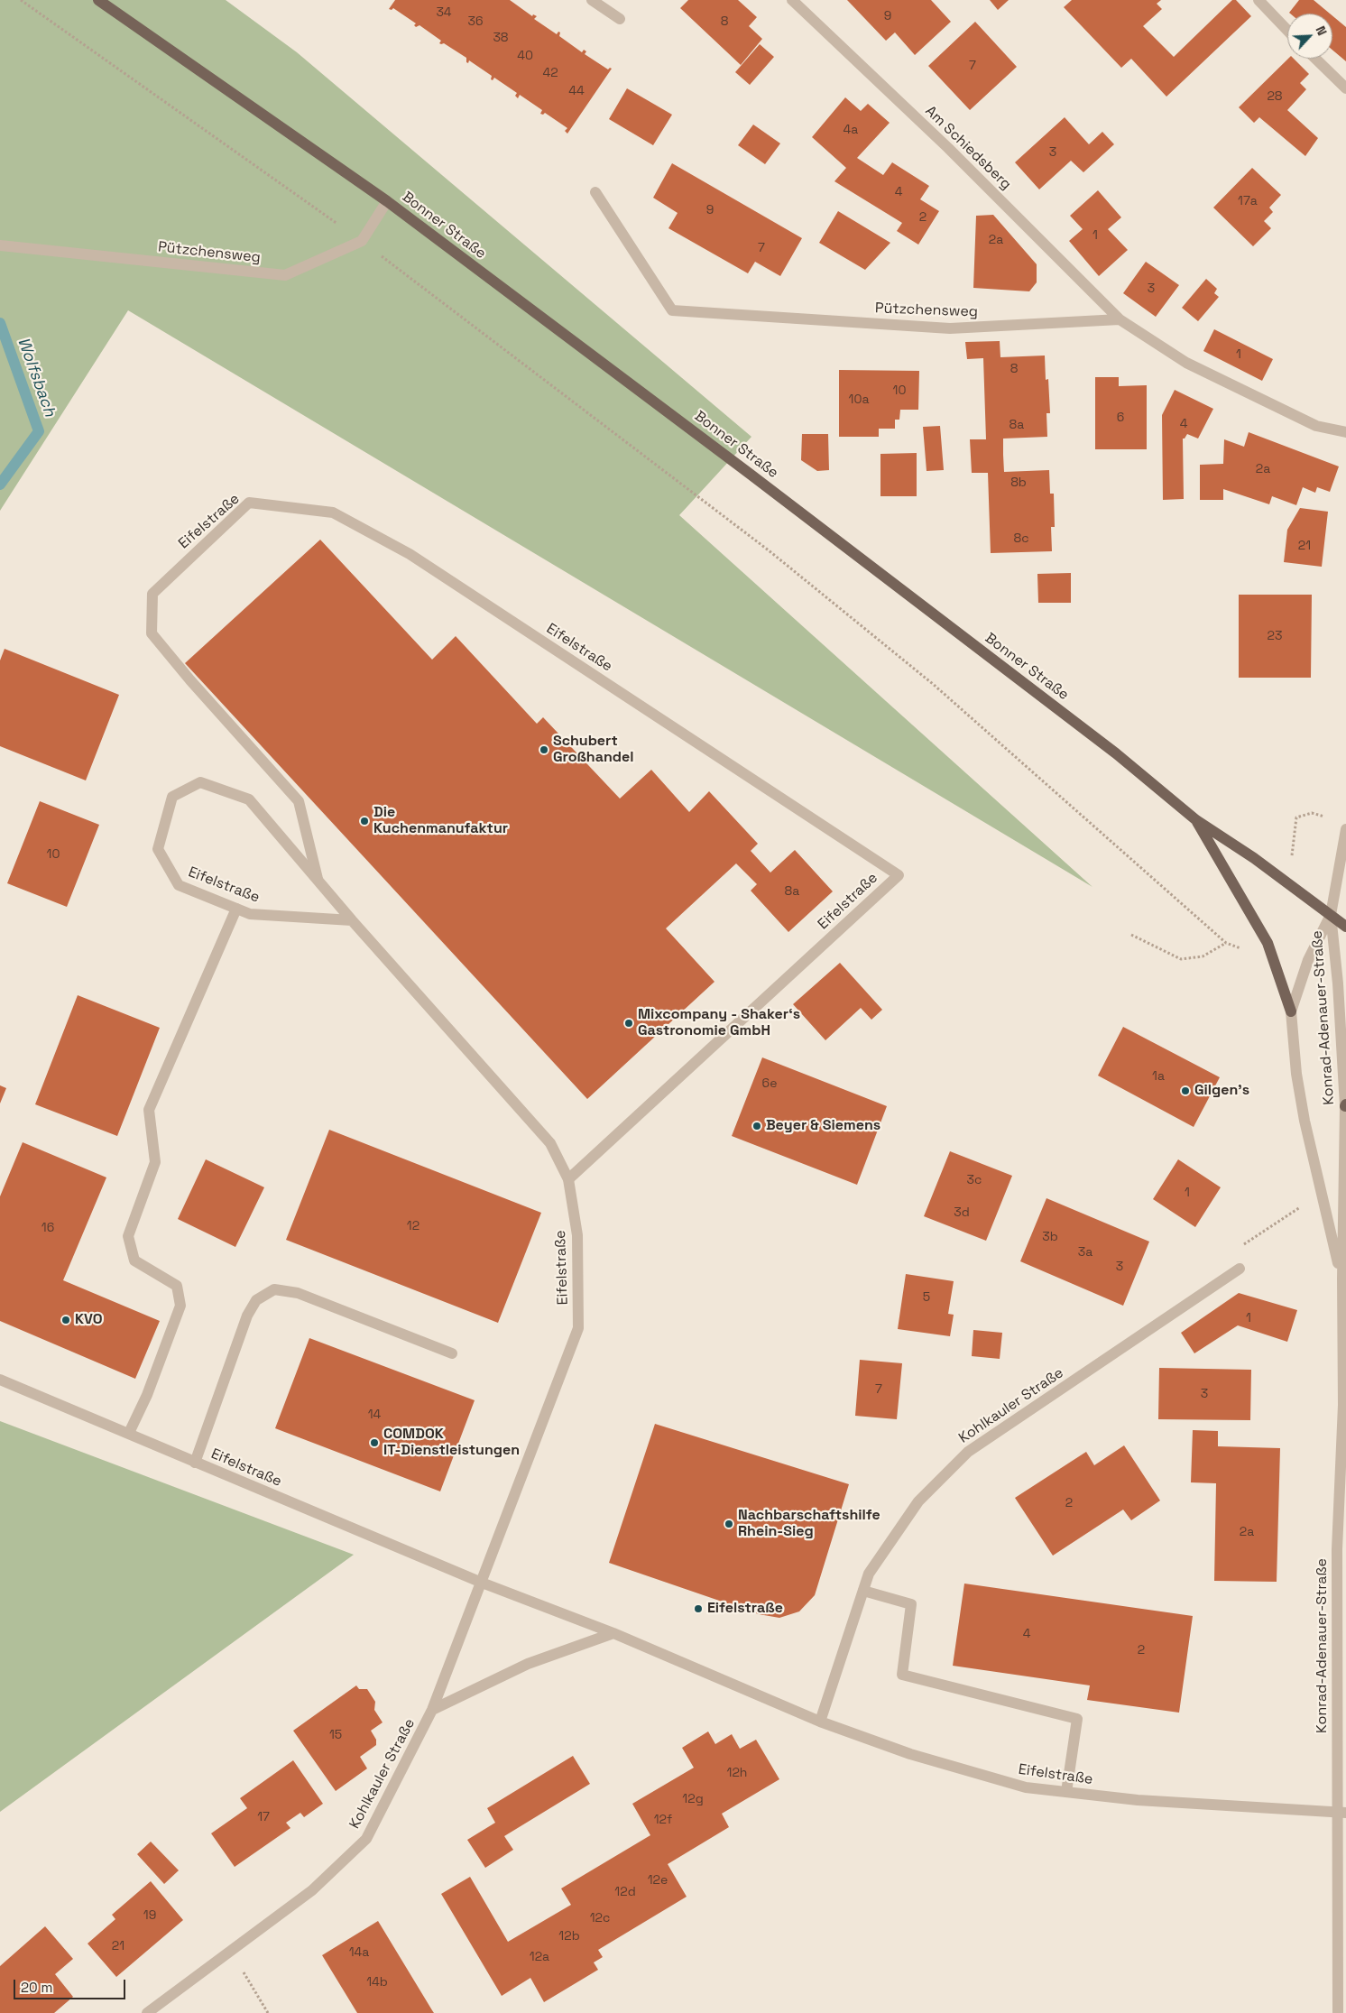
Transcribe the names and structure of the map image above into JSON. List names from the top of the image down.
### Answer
{
  "streets": {
    "main road": ["Bonner Straße"],
    "street": [
      "Am Schiedsberg",
      "Pützchensweg",
      "Eifelstraße",
      "Konrad-Adenauer-Straße",
      "Kohlkauler Straße"
    ]
  },
  "crossings": [
    ["Am Schiedsberg", "Pützchensweg"],
    ["Bonner Straße", "Konrad-Adenauer-Straße"],
    ["Eifelstraße", "Konrad-Adenauer-Straße"],
    ["Eifelstraße", "Kohlkauler Straße"]
  ],
  "water": ["Wolfsbach"],
  "places": [
    "Schubert Großhandel",
    "Die Kuchenmanufaktur",
    "Mixcompany - Shaker‘s Gastronomie GmbH",
    "Gilgen's",
    "Beyer & Siemens",
    "KVO",
    "COMDOK IT-Dienstleistungen",
    "Nachbarschaftshilfe Rhein-Sieg",
    "Eifelstraße"
  ],
  "house_numbers": [
    "34",
    "9",
    "36",
    "8",
    "38",
    "40",
    "7",
    "42",
    "44",
    "28",
    "4a",
    "3",
    "4",
    "17a",
    "9",
    "2",
    "1",
    "2a",
    "7",
    "3",
    "1",
    "8",
    "10",
    "10a",
    "6",
    "4",
    "8a",
    "2a",
    "8b",
    "8c",
    "21",
    "23",
    "10",
    "8a",
    "1a",
    "6e",
    "3c",
    "1",
    "3d",
    "12",
    "16",
    "3b",
    "3a",
    "3",
    "5",
    "1",
    "7",
    "3",
    "14",
    "2",
    "2a",
    "4",
    "2",
    "15",
    "12h",
    "12g",
    "17",
    "12f",
    "12e",
    "12d",
    "19",
    "12c",
    "12b",
    "21",
    "14a",
    "12a",
    "14b"
  ],
  "scale_bar": "20 m",
  "north": "top right"
}
